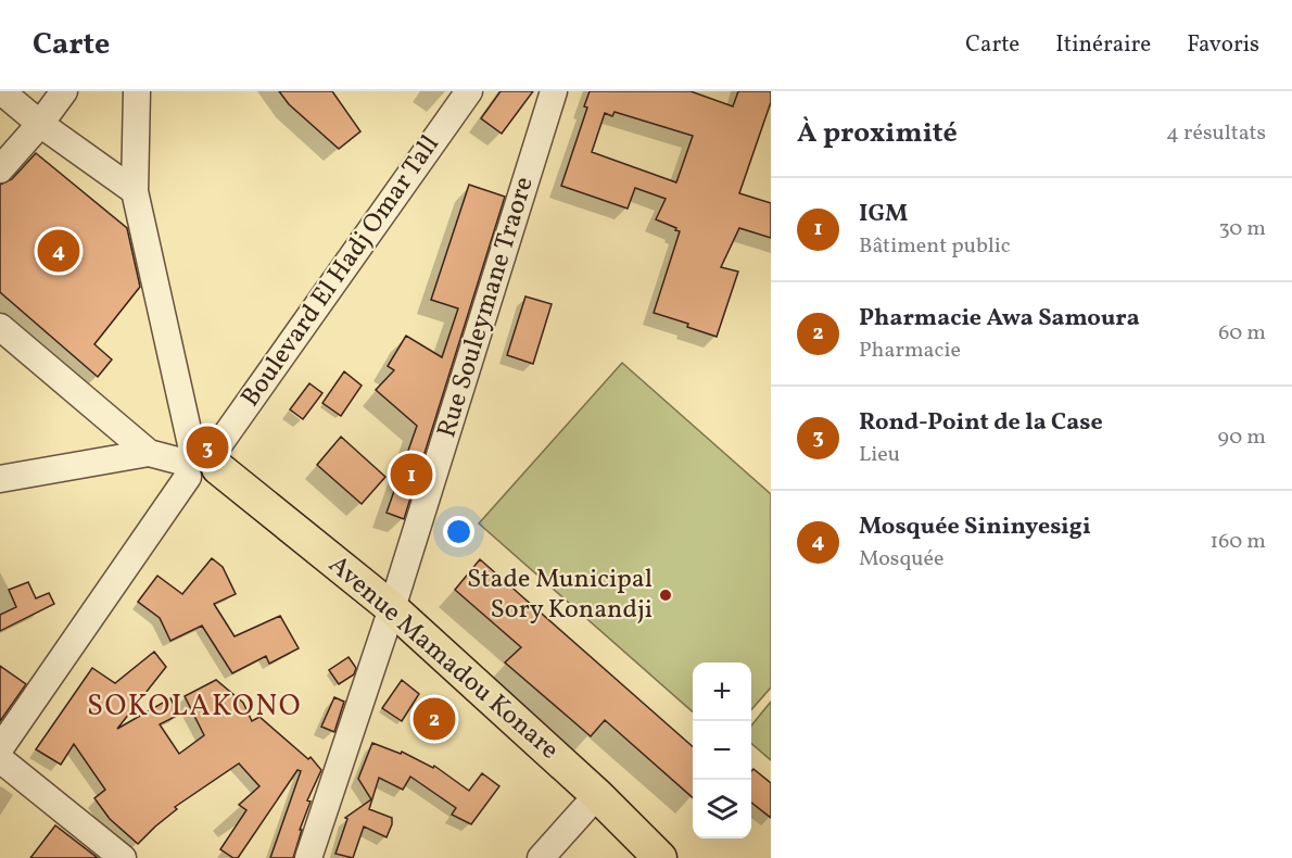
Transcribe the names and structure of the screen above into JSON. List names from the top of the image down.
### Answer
{
  "streets": {
    "main road": ["Avenue Mamadou Konare"],
    "street": ["Boulevard El Hadj Omar Tall", "Rue Souleymane Traore"]
  },
  "crossings": [
    ["Boulevard El Hadj Omar Tall", "Avenue Mamadou Konare"],
    ["Rue Souleymane Traore", "Avenue Mamadou Konare"]
  ],
  "districts": ["SOKOLAKONO"],
  "places": ["Stade Municipal Sory Konandji"],
  "page": {
    "header": "Carte",
    "nav": ["Carte", "Itinéraire", "Favoris"],
    "heading": ["À proximité", "4 résultats"],
    "list": [
      {
        "mark": "1",
        "name": "IGM",
        "note": "Bâtiment public",
        "value": "30 m"
      },
      {
        "mark": "2",
        "name": "Pharmacie Awa Samoura",
        "note": "Pharmacie",
        "value": "60 m"
      },
      {
        "mark": "3",
        "name": "Rond-Point de la Case",
        "note": "Lieu",
        "value": "90 m"
      },
      {
        "mark": "4",
        "name": "Mosquée Sininyesigi",
        "note": "Mosquée",
        "value": "160 m"
      }
    ],
    "pins": [
      "4",
      "3",
      "1",
      "2"
    ],
    "map_buttons": ["+", "−"]
  }
}
